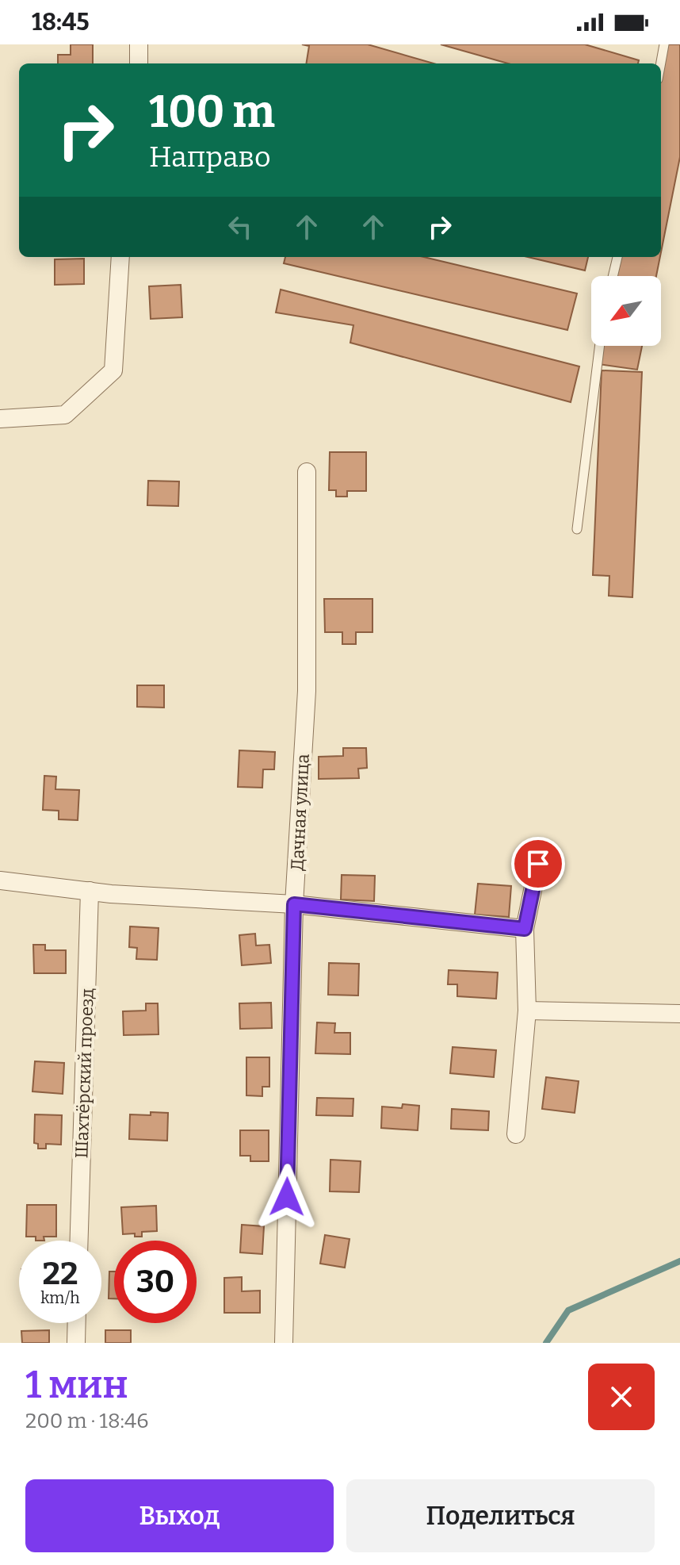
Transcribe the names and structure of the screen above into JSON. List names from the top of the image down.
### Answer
{
  "streets": {
    "street": ["Дачная улица", "Шахтёрский проезд"]
  },
  "north": "bottom left",
  "page": {
    "status": "18:45",
    "turn": ["100 m", "Направо"],
    "speed": "22 km/h",
    "limit": "30",
    "heading": ["1 мин", "200 m · 18:46"],
    "buttons": ["Выход", "Поделиться"]
  }
}
